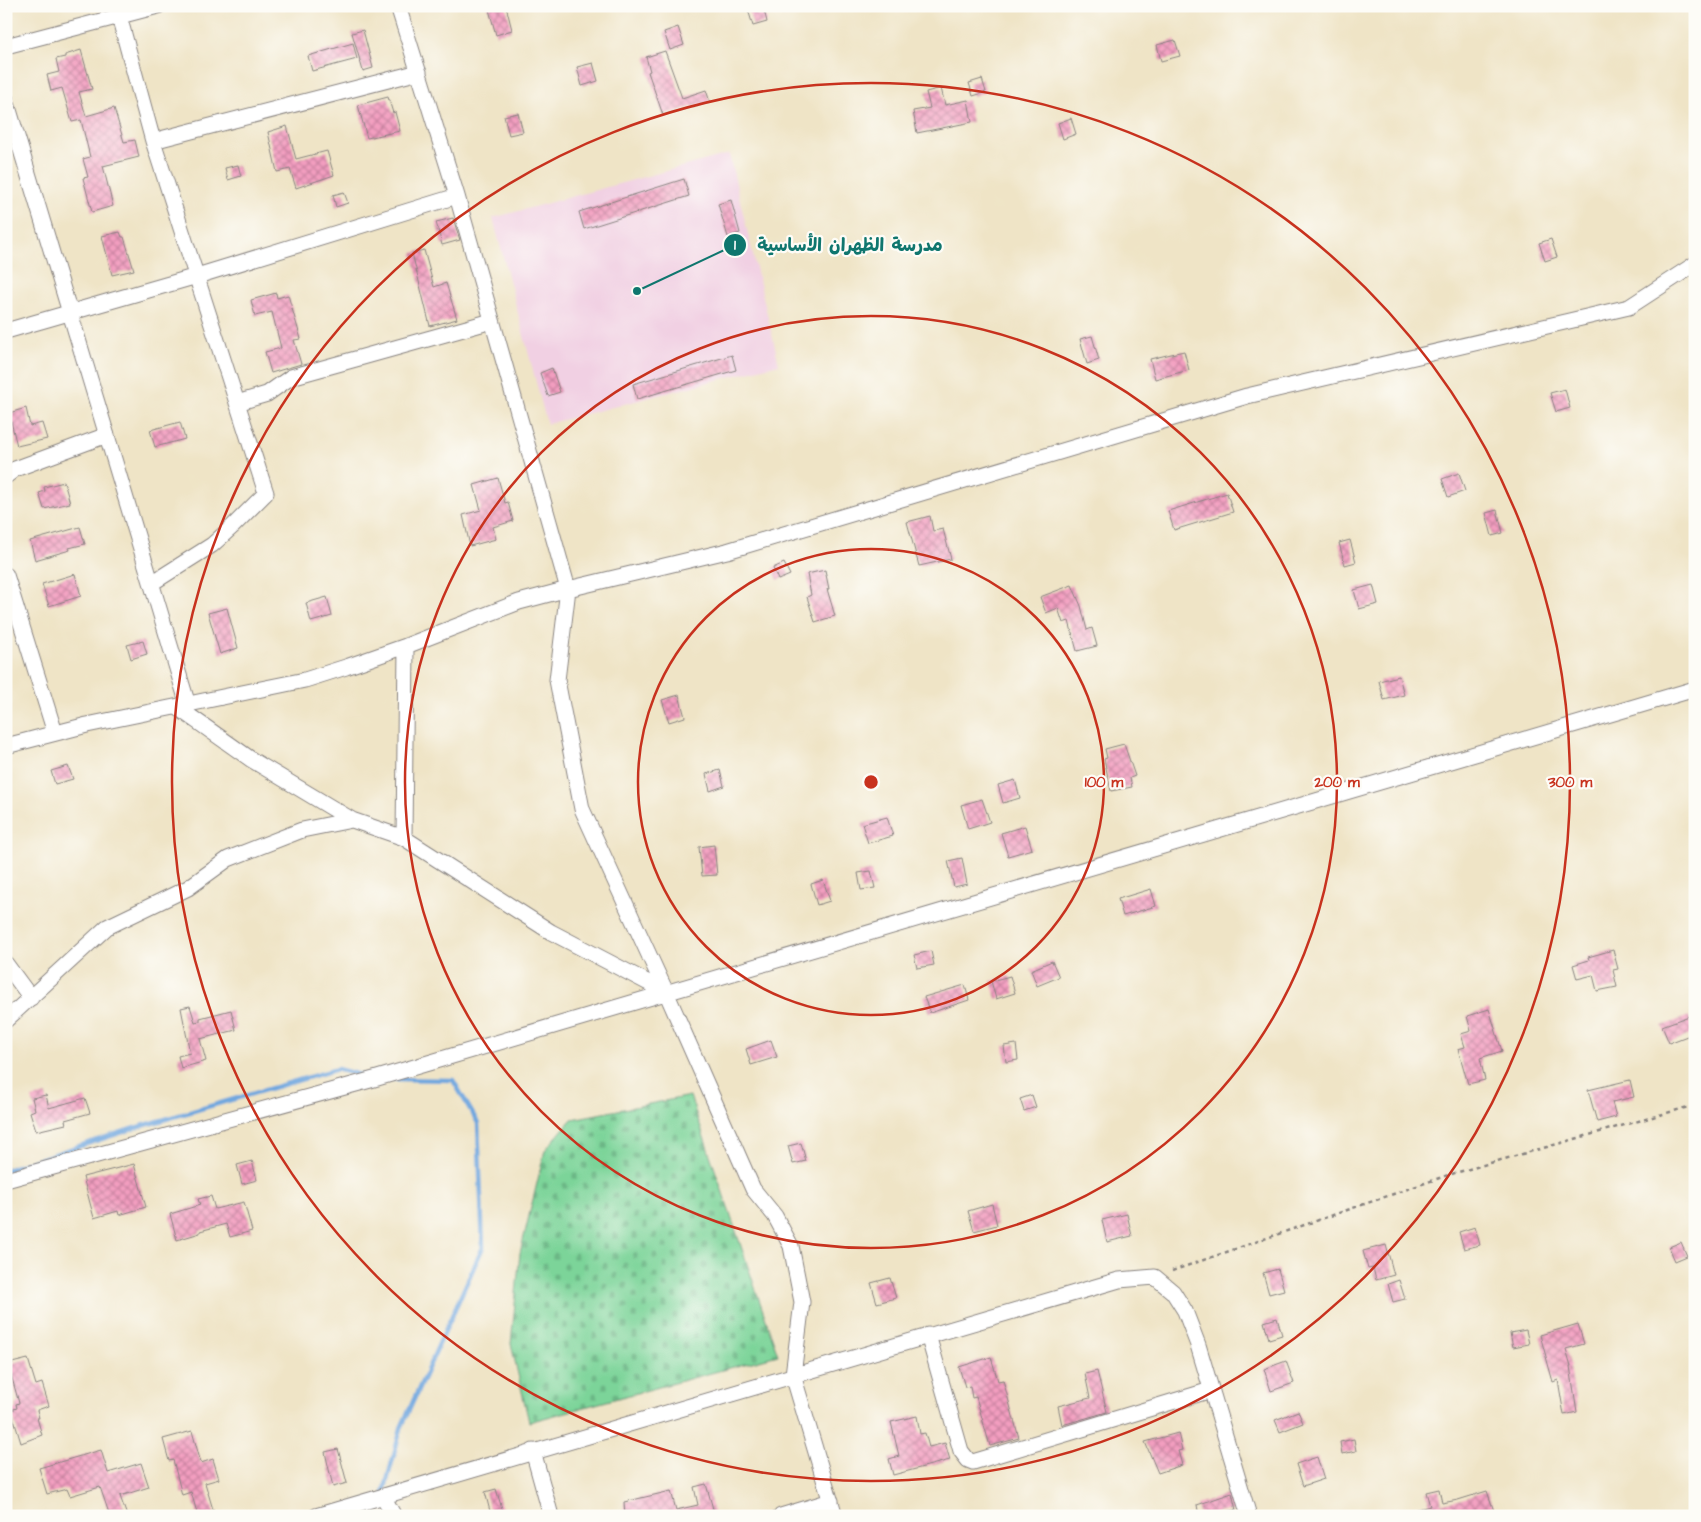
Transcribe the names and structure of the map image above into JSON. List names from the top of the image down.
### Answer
{
  "places": ["مدرسة الظهران الأساسية"],
  "rings": ["100 m", "200 m", "300 m"]
}
